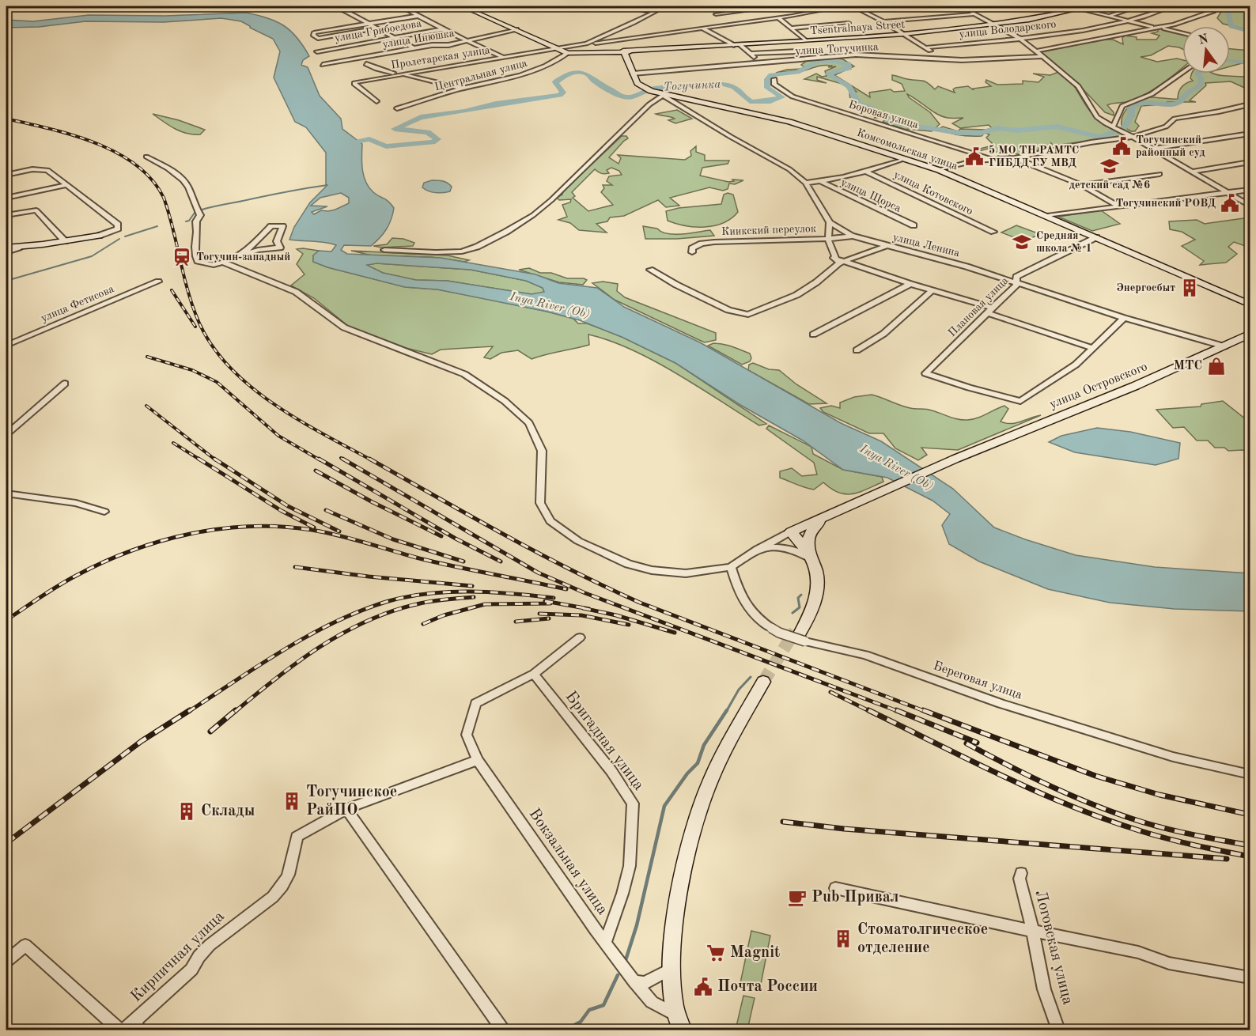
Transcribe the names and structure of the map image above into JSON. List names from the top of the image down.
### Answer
{
  "streets": {
    "main road": ["Tsentralnaya Street", "Комсомольская улица", "улица Островского"],
    "street": [
      "улица Володарского",
      "улица Грибоедова",
      "улица Инюшка",
      "улица Тогучинка",
      "Пролетарская улица",
      "Центральная улица",
      "Боровая улица",
      "улица Котовского",
      "улица Щорса",
      "Киикский переулок",
      "улица Ленина",
      "улица Фетисова",
      "Плановая улица",
      "Береговая улица",
      "Бригадная улица",
      "Вокзальная улица",
      "Логовская улица",
      "Кирпичная улица"
    ]
  },
  "crossings": [
    ["Tsentralnaya Street", "Центральная улица"],
    ["улица Инюшка", "Пролетарская улица"],
    ["улица Инюшка", "Центральная улица"],
    ["улица Тогучинка", "Комсомольская улица"],
    ["Комсомольская улица", "улица Ленина"],
    ["Комсомольская улица", "Плановая улица"],
    ["Киикский переулок", "улица Ленина"],
    ["улица Ленина", "Плановая улица"],
    ["улица Ленина", "улица Островского"],
    ["Бригадная улица", "Вокзальная улица"],
    ["Вокзальная улица", "Кирпичная улица"]
  ],
  "water": ["Тогучинка", "Inya River (Ob)"],
  "places": {
    "public building": [
      "Тогучинский районный суд",
      "5 МО ТН РАМТС ГИБДД ГУ МВД",
      "Тогучинский РОВД",
      "Почта России"
    ],
    "school or university": ["детский сад №6", "Средняя школа № 1"],
    "station": ["Тогучин-западный"],
    "building": [
      "Энергосбыт",
      "Тогучинское РайПО",
      "Склады",
      "Стоматолгическое отделение"
    ],
    "shop": ["МТС"],
    "cafe": ["Pub Привал"],
    "supermarket": ["Magnit"]
  },
  "north": "top"
}
